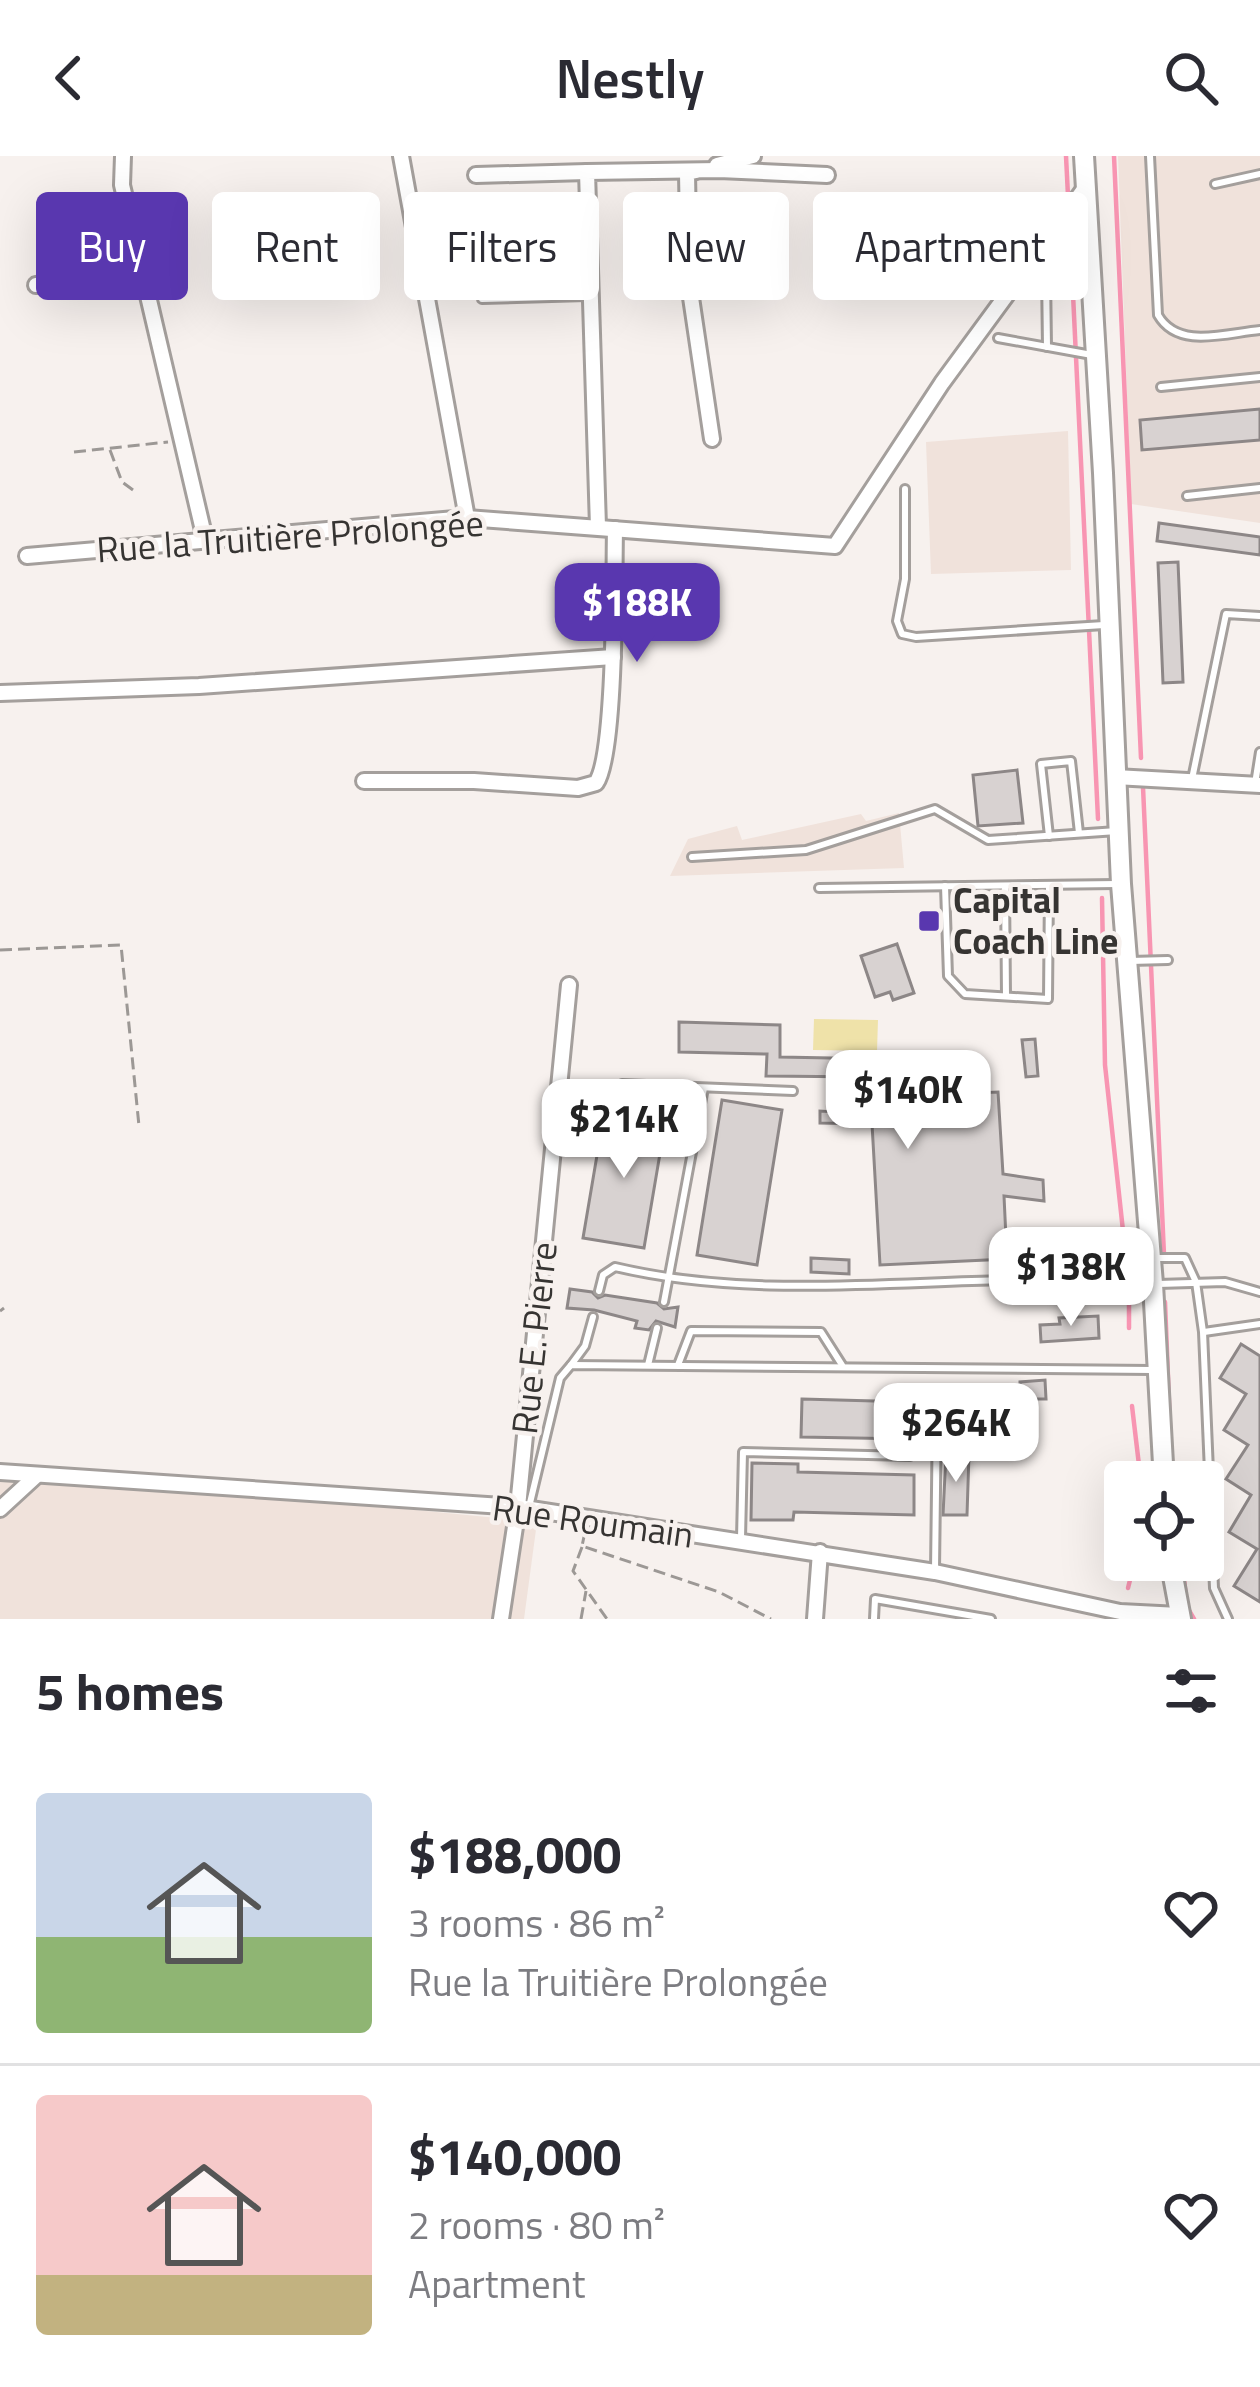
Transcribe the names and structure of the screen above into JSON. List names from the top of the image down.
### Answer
{
  "streets": {
    "street": ["Rue la Truitière Prolongée", "Rue E. Pierre", "Rue Roumain"]
  },
  "crossings": [
    ["Rue E. Pierre", "Rue Roumain"]
  ],
  "places": {
    "transit": ["Capital Coach Line"]
  },
  "page": {
    "header": "Nestly",
    "chip": [
      "Buy",
      "Rent",
      "Filters",
      "New",
      "Apartment"
    ],
    "price": [
      "$188K",
      "$140K",
      "$214K",
      "$138K",
      "$264K"
    ],
    "heading": "5 homes",
    "list": [
      {
        "name": "$188,000",
        "note": "3 rooms · 86 m² · Rue la Truitière Prolongée"
      },
      {
        "name": "$140,000",
        "note": "2 rooms · 80 m² · Apartment"
      }
    ]
  }
}
